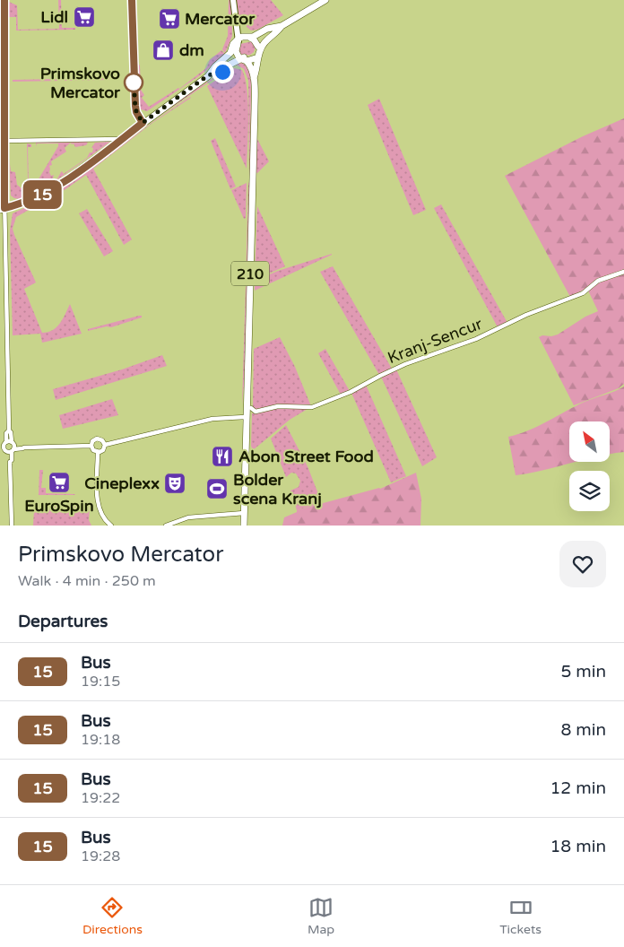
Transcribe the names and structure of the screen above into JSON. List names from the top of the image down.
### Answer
{
  "streets": {
    "main road": ["210"],
    "street": ["Kranj-Sencur"]
  },
  "places": {
    "supermarket": ["Lidl", "Mercator", "EuroSpin"],
    "shop": ["dm"],
    "other": ["Primskovo Mercator"],
    "restaurant": ["Abon Street Food"],
    "theatre": ["Cineplexx"],
    "sports": ["Bolder scena Kranj"]
  },
  "lines": ["bus line 15"],
  "north": "top left",
  "page": {
    "on_map": "15",
    "heading": [
      ["Primskovo Mercator", "Walk · 4 min · 250 m"],
      "Departures"
    ],
    "list": [
      {
        "mark": "15",
        "name": "Bus",
        "note": "19:15",
        "value": "5 min"
      },
      {
        "mark": "15",
        "name": "Bus",
        "note": "19:18",
        "value": "8 min"
      },
      {
        "mark": "15",
        "name": "Bus",
        "note": "19:22",
        "value": "12 min"
      },
      {
        "mark": "15",
        "name": "Bus",
        "note": "19:28",
        "value": "18 min"
      }
    ],
    "tabs": ["Directions", "Map", "Tickets"]
  }
}
